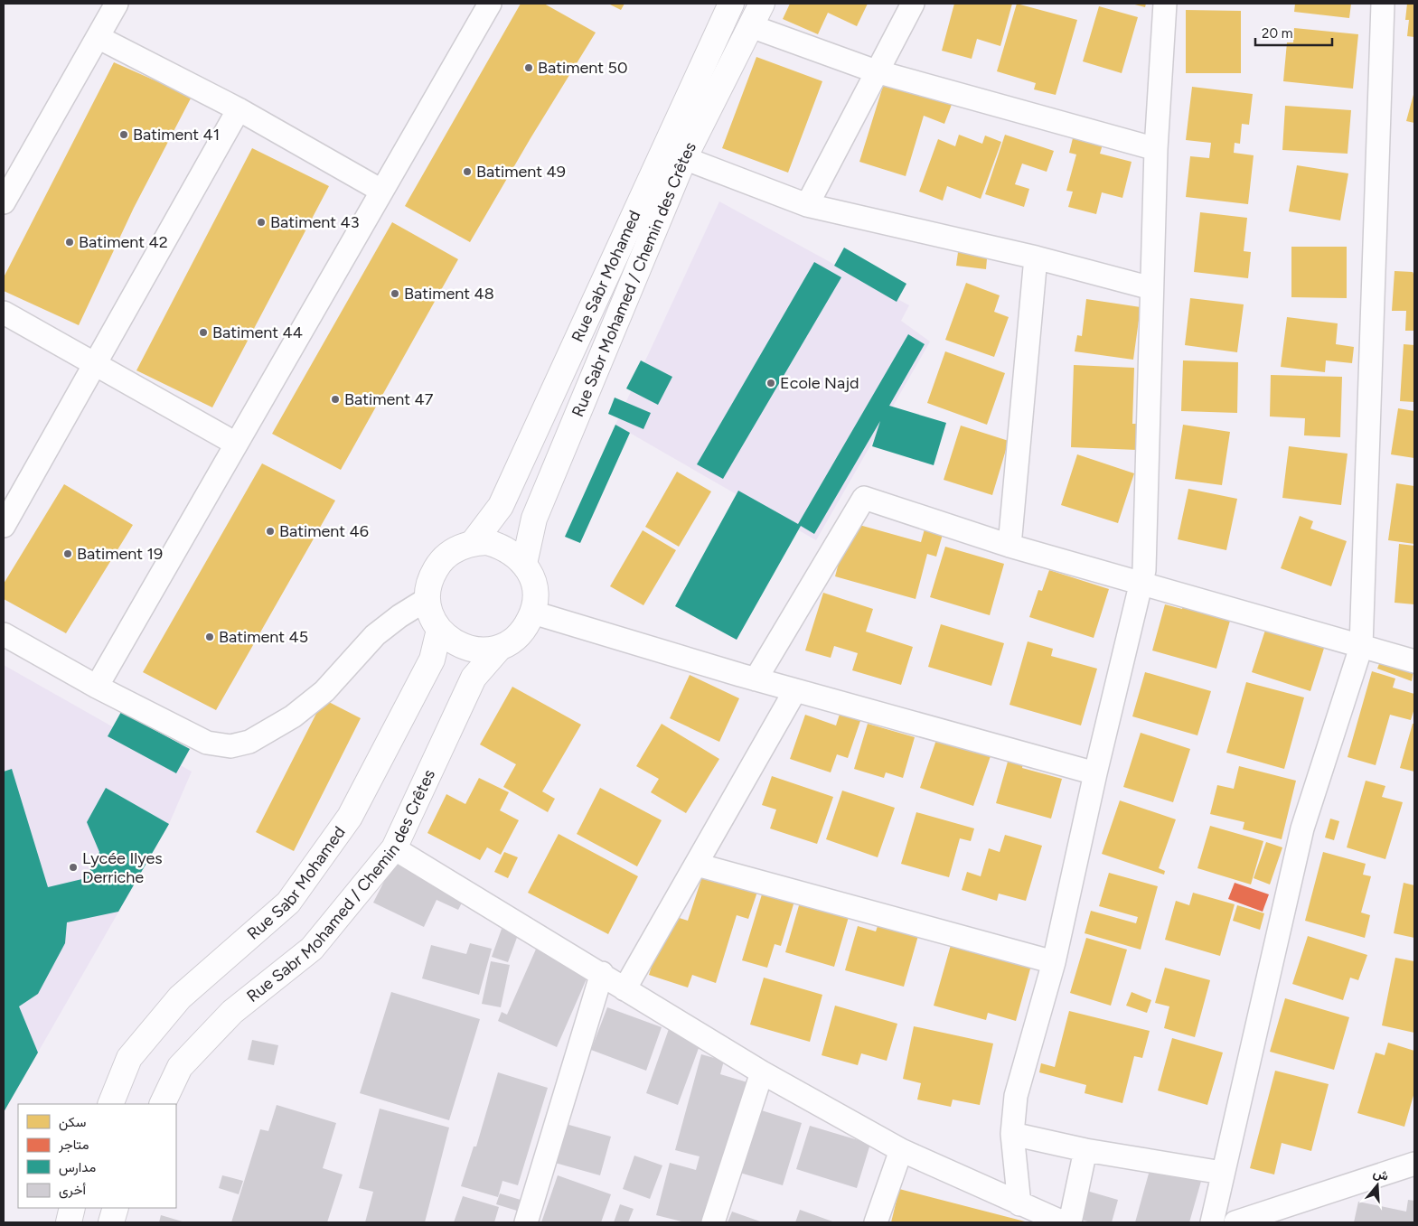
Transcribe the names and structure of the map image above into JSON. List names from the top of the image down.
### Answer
{
  "streets": {
    "main road": ["Rue Sabr Mohamed", "Rue Sabr Mohamed / Chemin des Crêtes"]
  },
  "crossings": [
    ["Rue Sabr Mohamed", "Rue Sabr Mohamed / Chemin des Crêtes"]
  ],
  "places": [
    "Batiment 50",
    "Batiment 41",
    "Batiment 49",
    "Batiment 43",
    "Batiment 42",
    "Batiment 48",
    "Batiment 44",
    "Ecole Najd",
    "Batiment 47",
    "Batiment 46",
    "Batiment 19",
    "Batiment 45",
    "Lycée Ilyes Derriche"
  ],
  "legend": [
    "سكن",
    "متاجر",
    "مدارس",
    "أخرى"
  ],
  "scale_bar": "20 m",
  "north": "top"
}
